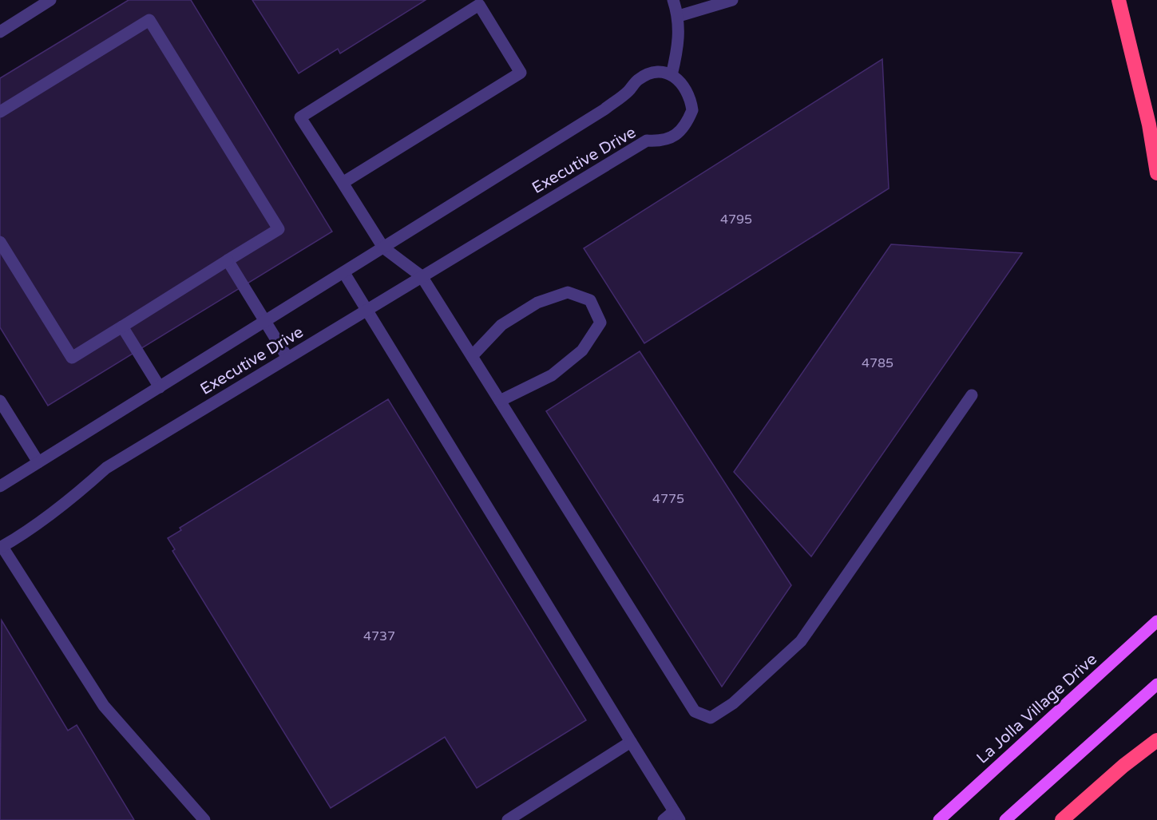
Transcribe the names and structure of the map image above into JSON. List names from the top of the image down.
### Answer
{
  "streets": {
    "main road": ["La Jolla Village Drive"],
    "street": ["Executive Drive"]
  },
  "house_numbers": [
    "4795",
    "4785",
    "4775",
    "4737"
  ]
}
